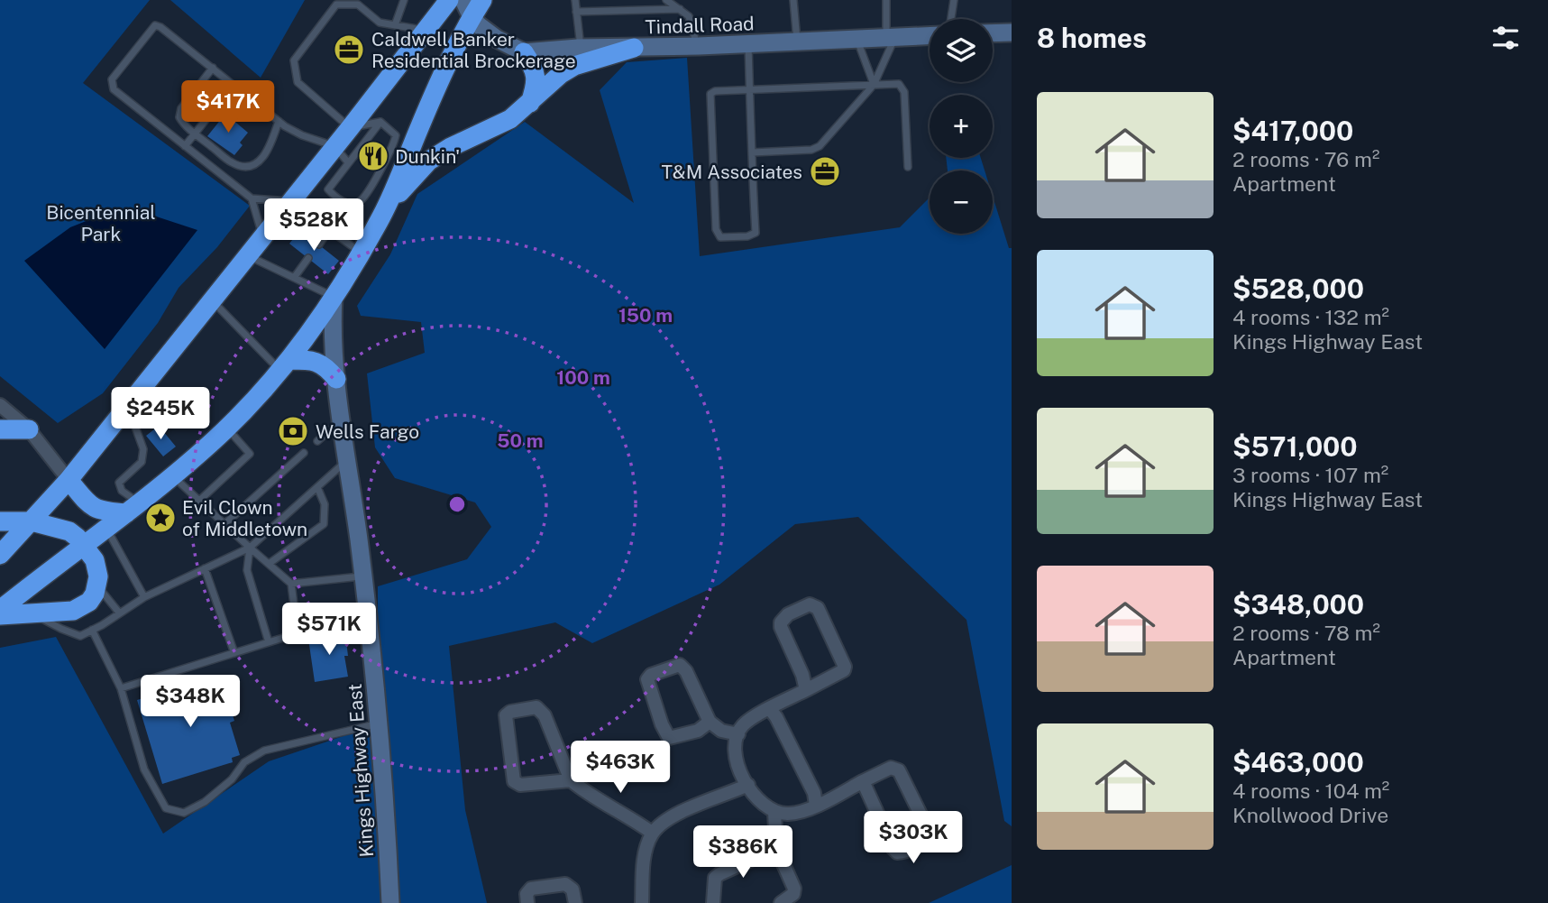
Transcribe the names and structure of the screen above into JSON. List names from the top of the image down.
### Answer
{
  "streets": {
    "street": ["Tindall Road", "Kings Highway East"]
  },
  "parks": ["Bicentennial Park"],
  "places": {
    "office": ["Caldwell Banker Residential Brockerage", "T&M Associates"],
    "restaurant": ["Dunkin'"],
    "bank": ["Wells Fargo"],
    "place": ["Evil Clown of Middletown"]
  },
  "page": {
    "heading": "8 homes",
    "map_buttons": ["+", "−"],
    "list": [
      {
        "name": "$417,000",
        "note": "2 rooms · 76 m² · Apartment"
      },
      {
        "name": "$528,000",
        "note": "4 rooms · 132 m² · Kings Highway East"
      },
      {
        "name": "$571,000",
        "note": "3 rooms · 107 m² · Kings Highway East"
      },
      {
        "name": "$348,000",
        "note": "2 rooms · 78 m² · Apartment"
      },
      {
        "name": "$463,000",
        "note": "4 rooms · 104 m² · Knollwood Drive"
      }
    ],
    "price": [
      "$417K",
      "$528K",
      "$245K",
      "$571K",
      "$348K",
      "$463K",
      "$303K",
      "$386K"
    ]
  },
  "rings": ["150 m", "100 m", "50 m"]
}
